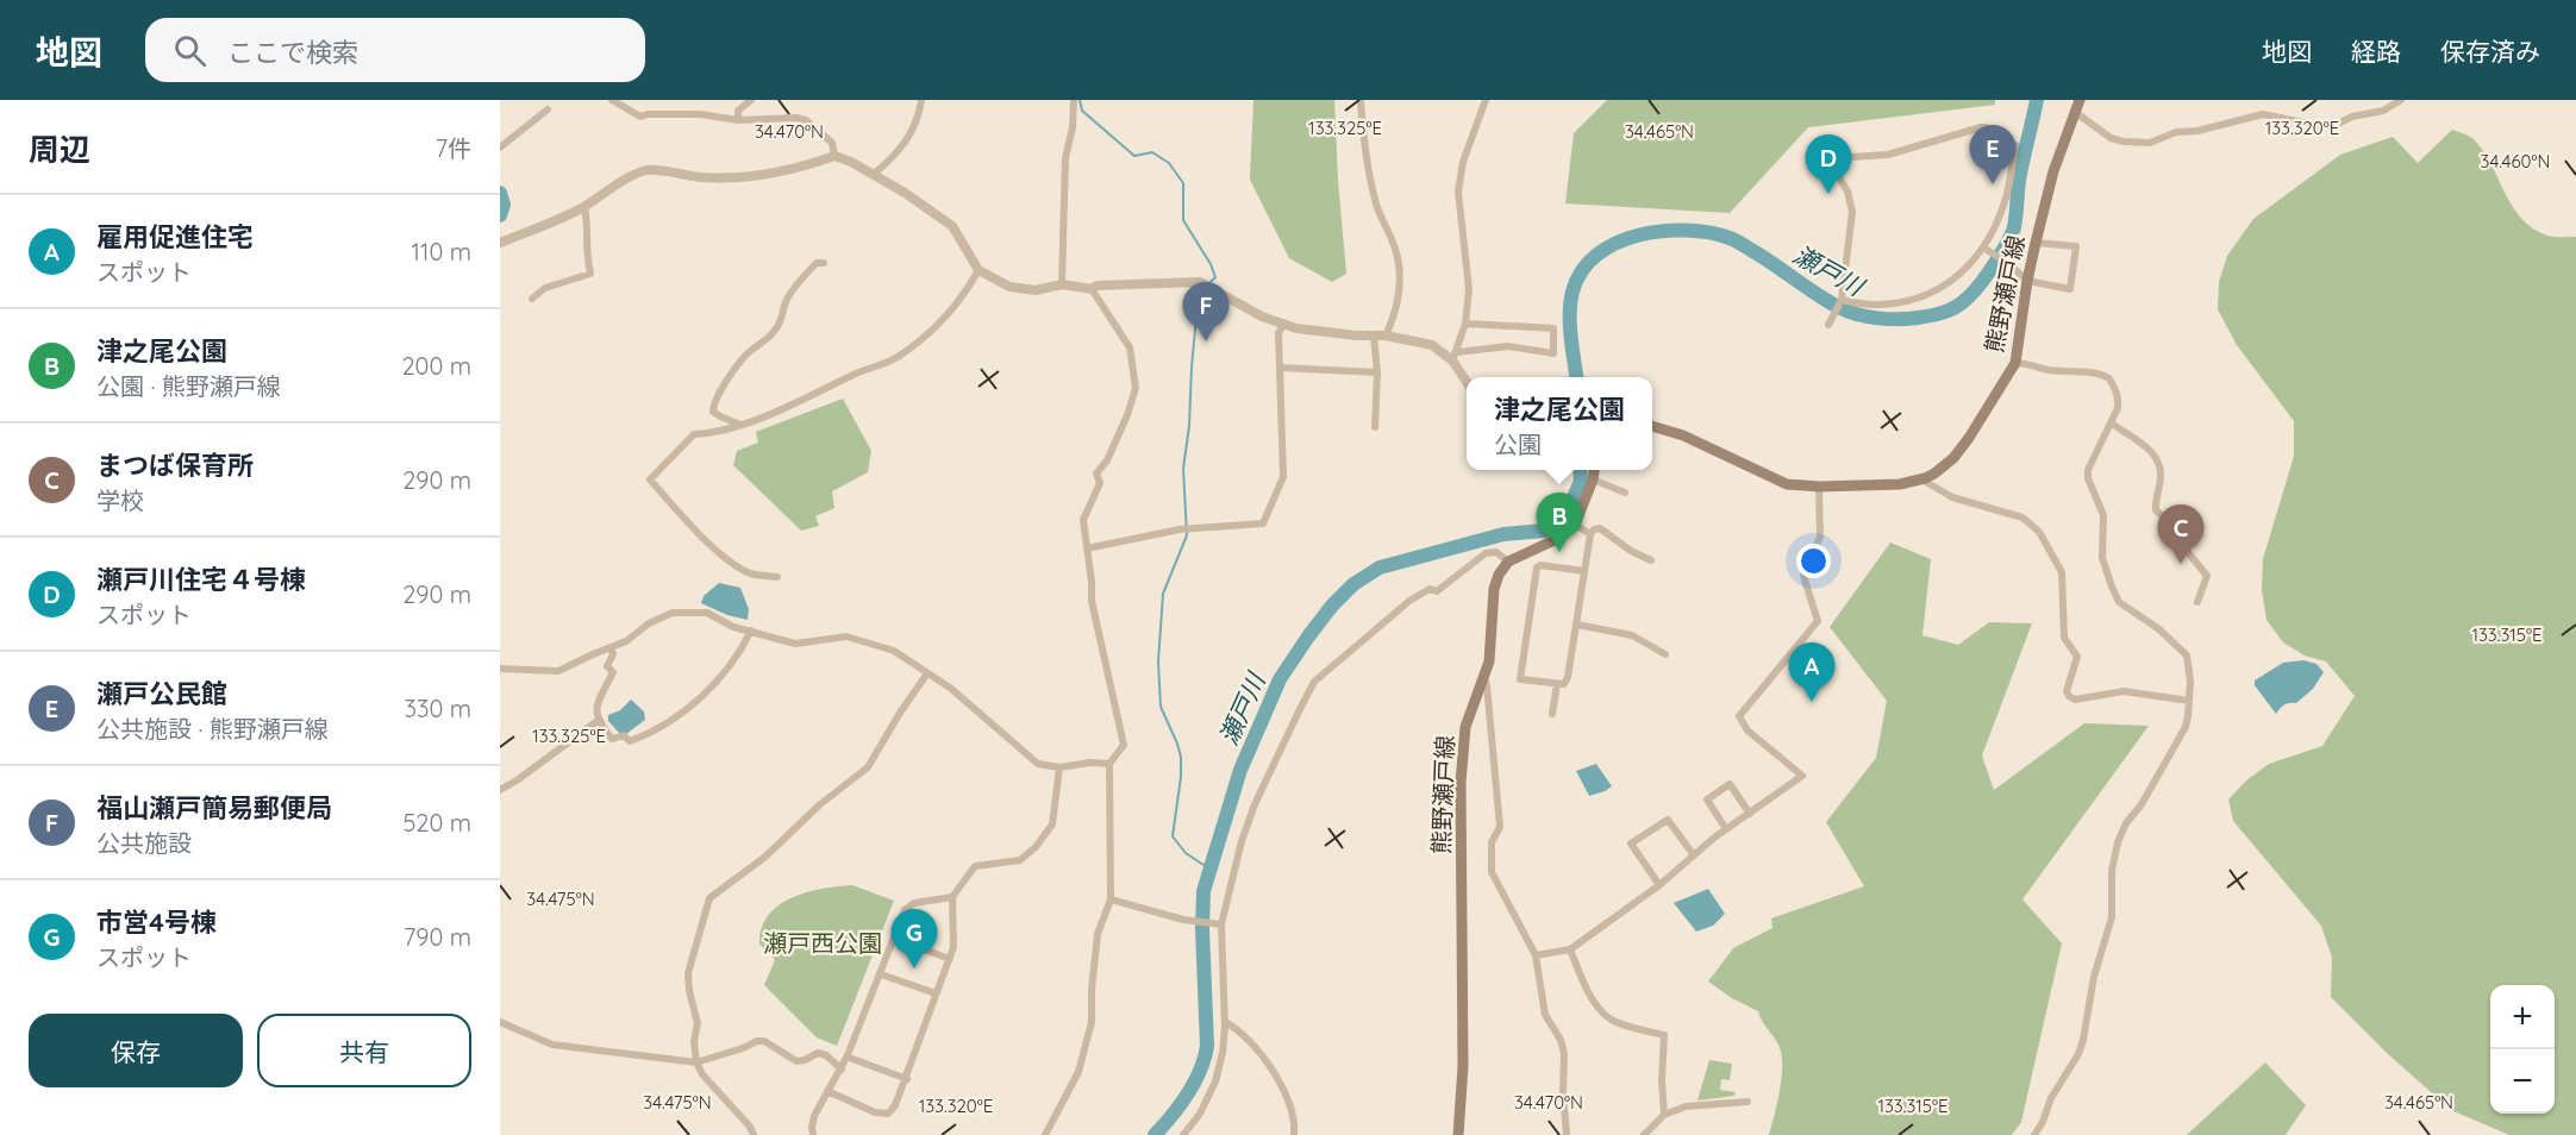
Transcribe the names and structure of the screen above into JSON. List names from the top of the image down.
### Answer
{
  "streets": {
    "main road": ["熊野瀬戸線"]
  },
  "water": ["瀬戸川"],
  "parks": ["瀬戸西公園"],
  "page": {
    "header": "地図",
    "search": "ここで検索",
    "nav": ["地図", "経路", "保存済み"],
    "heading": ["周辺", "7件"],
    "pins": [
      "E",
      "D",
      "F",
      "B",
      "C",
      "A",
      "G"
    ],
    "list": [
      {
        "mark": "A",
        "name": "雇用促進住宅",
        "note": "スポット",
        "value": "110 m"
      },
      {
        "mark": "B",
        "name": "津之尾公園",
        "note": "公園 · 熊野瀬戸線",
        "value": "200 m"
      },
      {
        "mark": "C",
        "name": "まつば保育所",
        "note": "学校",
        "value": "290 m"
      },
      {
        "mark": "D",
        "name": "瀬戸川住宅４号棟",
        "note": "スポット",
        "value": "290 m"
      },
      {
        "mark": "E",
        "name": "瀬戸公民館",
        "note": "公共施設 · 熊野瀬戸線",
        "value": "330 m"
      },
      {
        "mark": "F",
        "name": "福山瀬戸簡易郵便局",
        "note": "公共施設",
        "value": "520 m"
      },
      {
        "mark": "G",
        "name": "市営4号棟",
        "note": "スポット",
        "value": "790 m"
      }
    ],
    "popup": ["津之尾公園", "公園"],
    "map_buttons": ["+", "−"],
    "buttons": ["保存", "共有"]
  },
  "coordinates": [
    "133.320°E",
    "133.325°E",
    "34.470°N",
    "34.465°N",
    "34.460°N",
    "133.315°E",
    "34.475°N"
  ]
}
